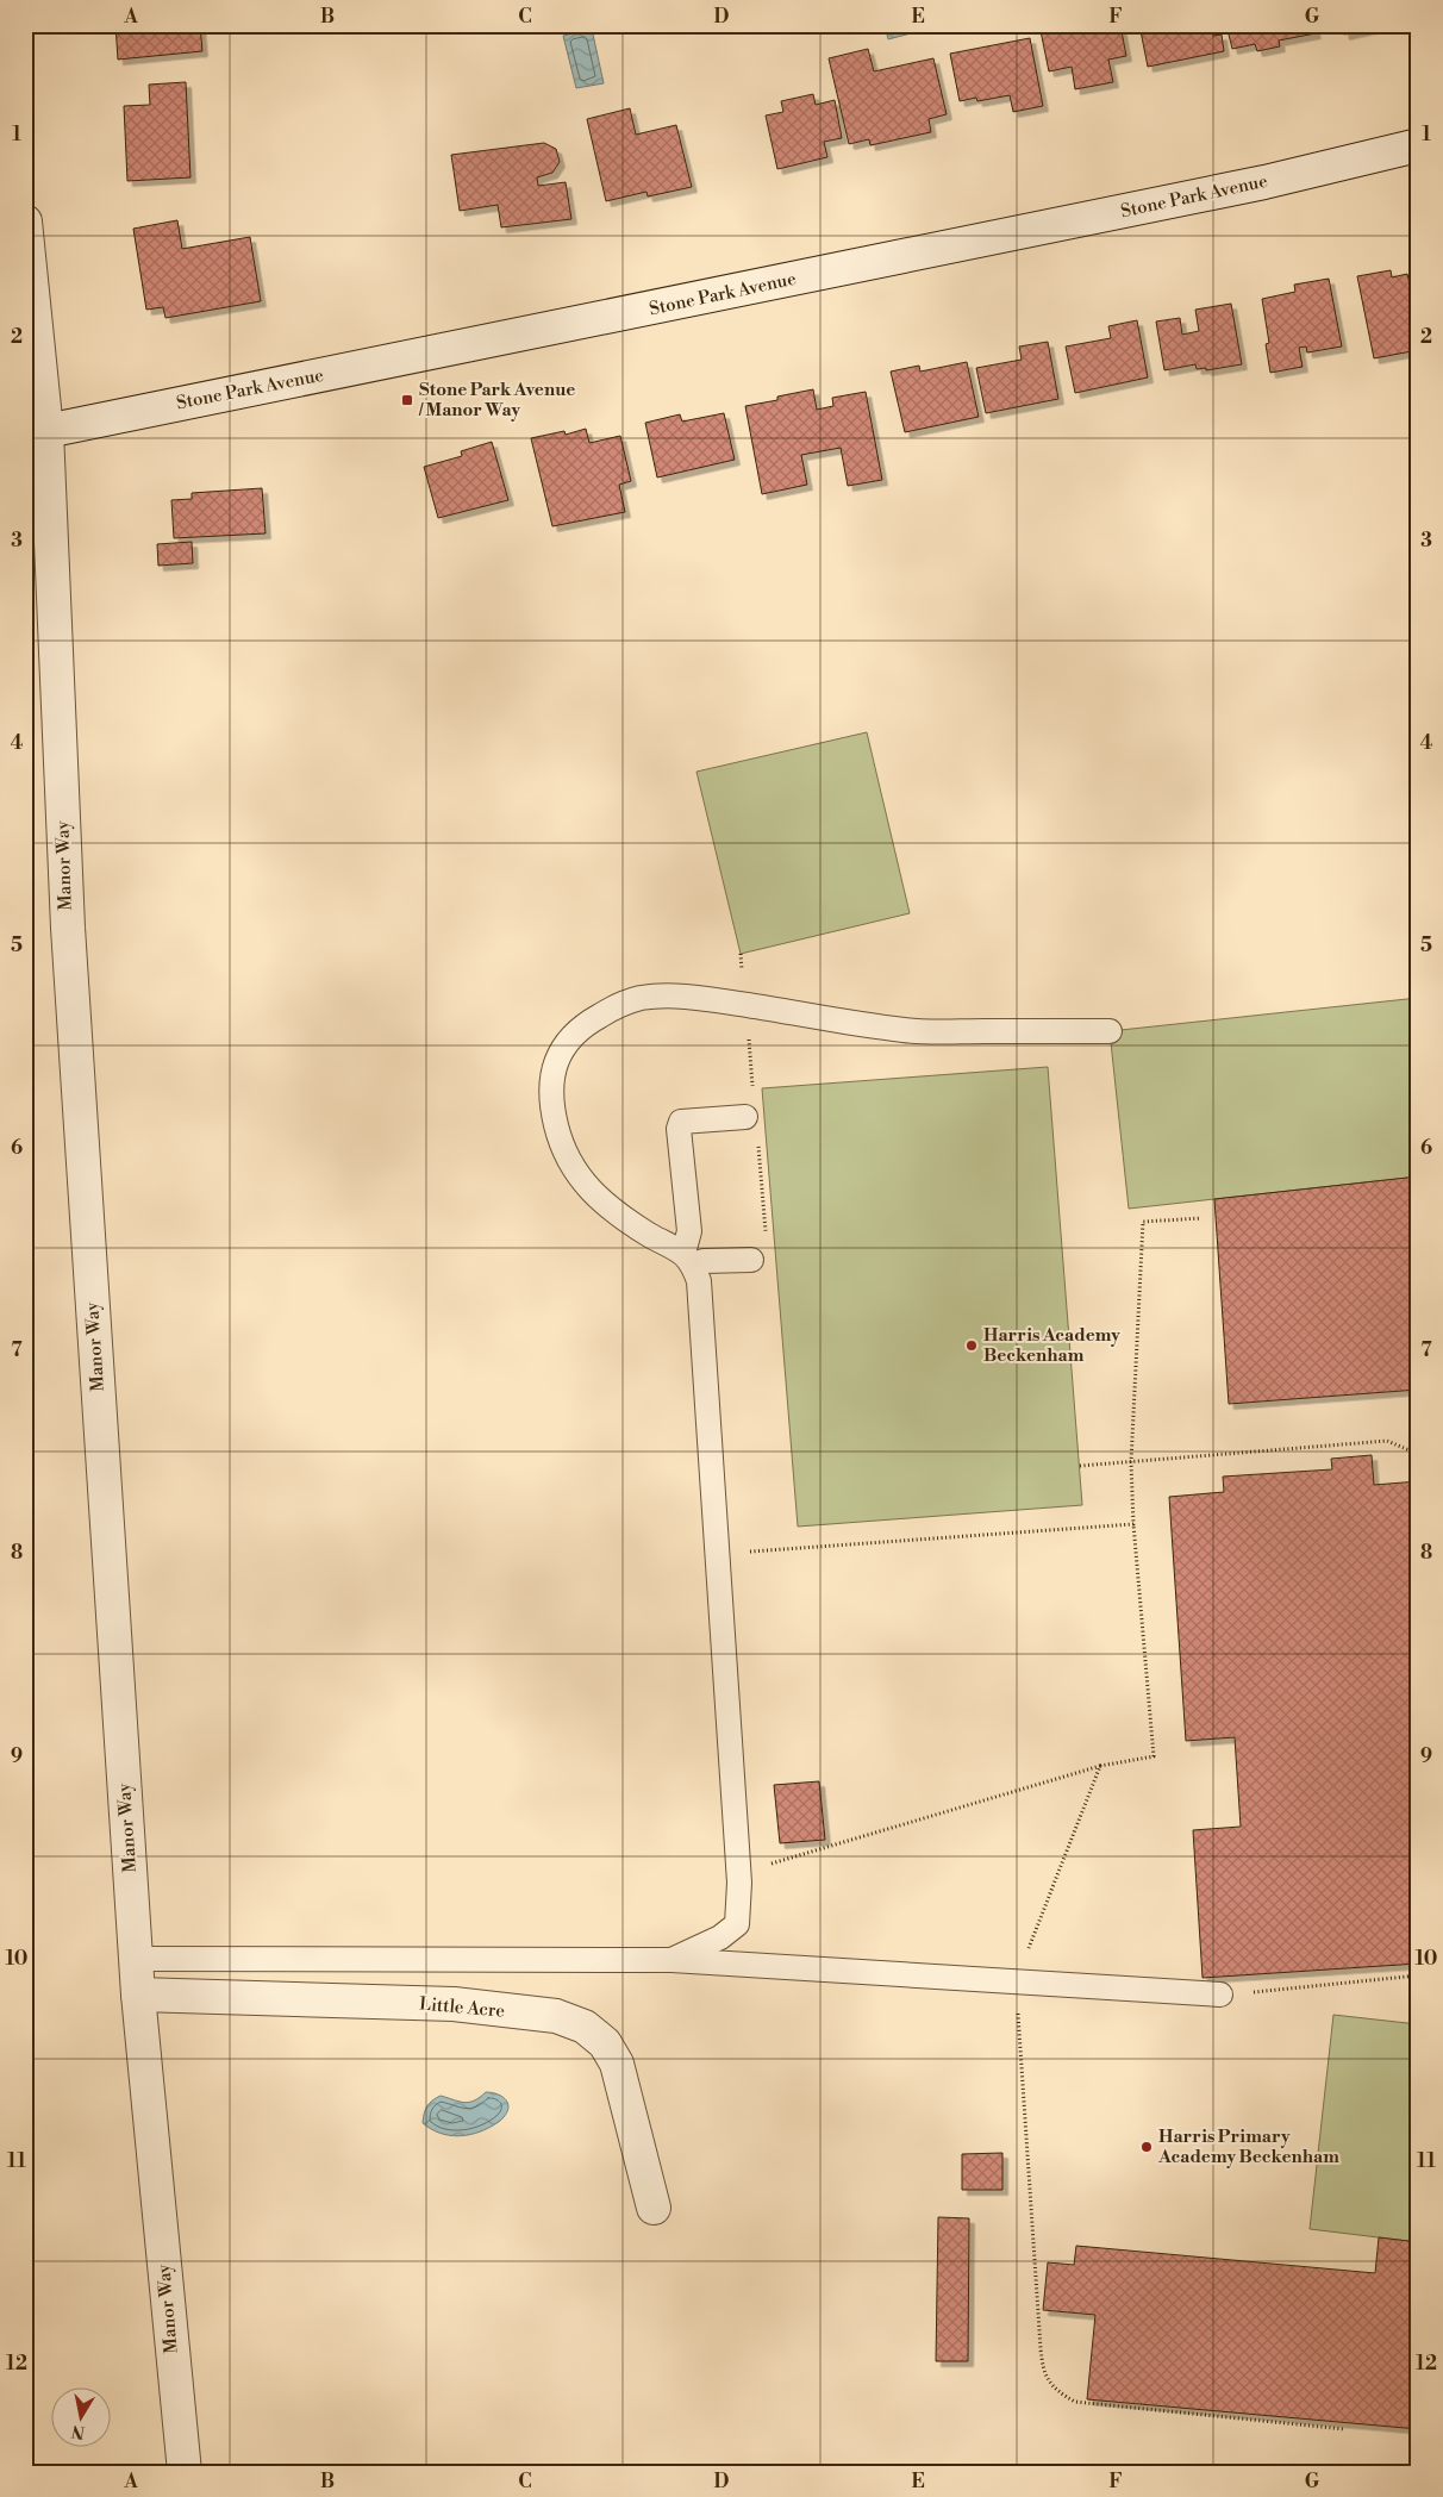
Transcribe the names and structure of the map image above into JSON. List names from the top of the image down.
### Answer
{
  "streets": {
    "street": ["Stone Park Avenue", "Manor Way", "Little Acre"]
  },
  "crossings": [
    ["Stone Park Avenue", "Manor Way"],
    ["Manor Way", "Little Acre"]
  ],
  "places": {
    "transit": ["Stone Park Avenue / Manor Way"],
    "other": ["Harris Academy Beckenham", "Harris Primary Academy Beckenham"]
  },
  "north": "bottom",
  "grid": {
    "columns": [
      "A",
      "B",
      "C",
      "D",
      "E",
      "F",
      "G"
    ],
    "rows": [
      "1",
      "2",
      "3",
      "4",
      "5",
      "6",
      "7",
      "8",
      "9",
      "10",
      "11",
      "12"
    ]
  }
}
